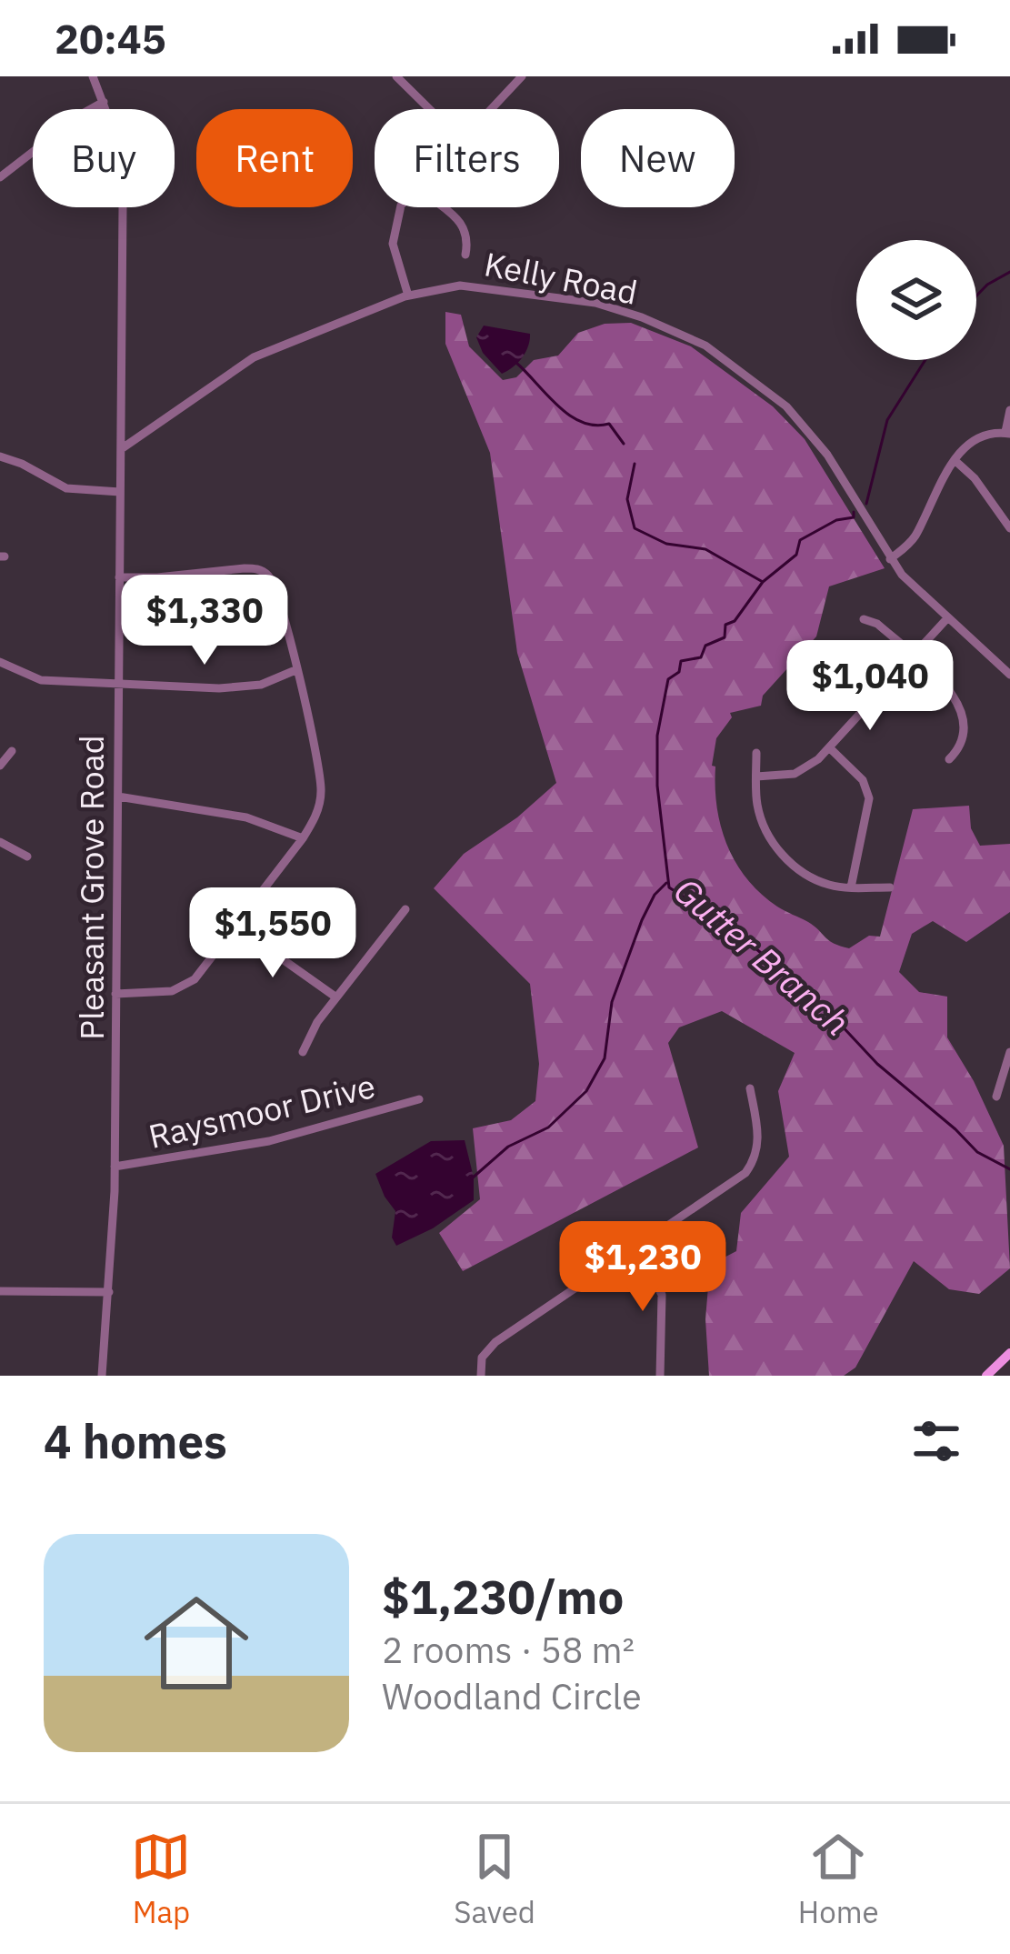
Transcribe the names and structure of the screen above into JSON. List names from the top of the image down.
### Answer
{
  "streets": {
    "street": ["Kelly Road", "Pleasant Grove Road", "Raysmoor Drive"]
  },
  "crossings": [
    ["Kelly Road", "Pleasant Grove Road"],
    ["Pleasant Grove Road", "Raysmoor Drive"]
  ],
  "water": ["Gutter Branch"],
  "page": {
    "status": "20:45",
    "chip": [
      "Buy",
      "Rent",
      "Filters",
      "New"
    ],
    "price": [
      "$1,330",
      "$1,040",
      "$1,550",
      "$1,230"
    ],
    "heading": "4 homes",
    "list": [
      {
        "name": "$1,230/mo",
        "note": "2 rooms · 58 m² · Woodland Circle"
      }
    ],
    "tabs": ["Map", "Saved", "Home"]
  }
}
